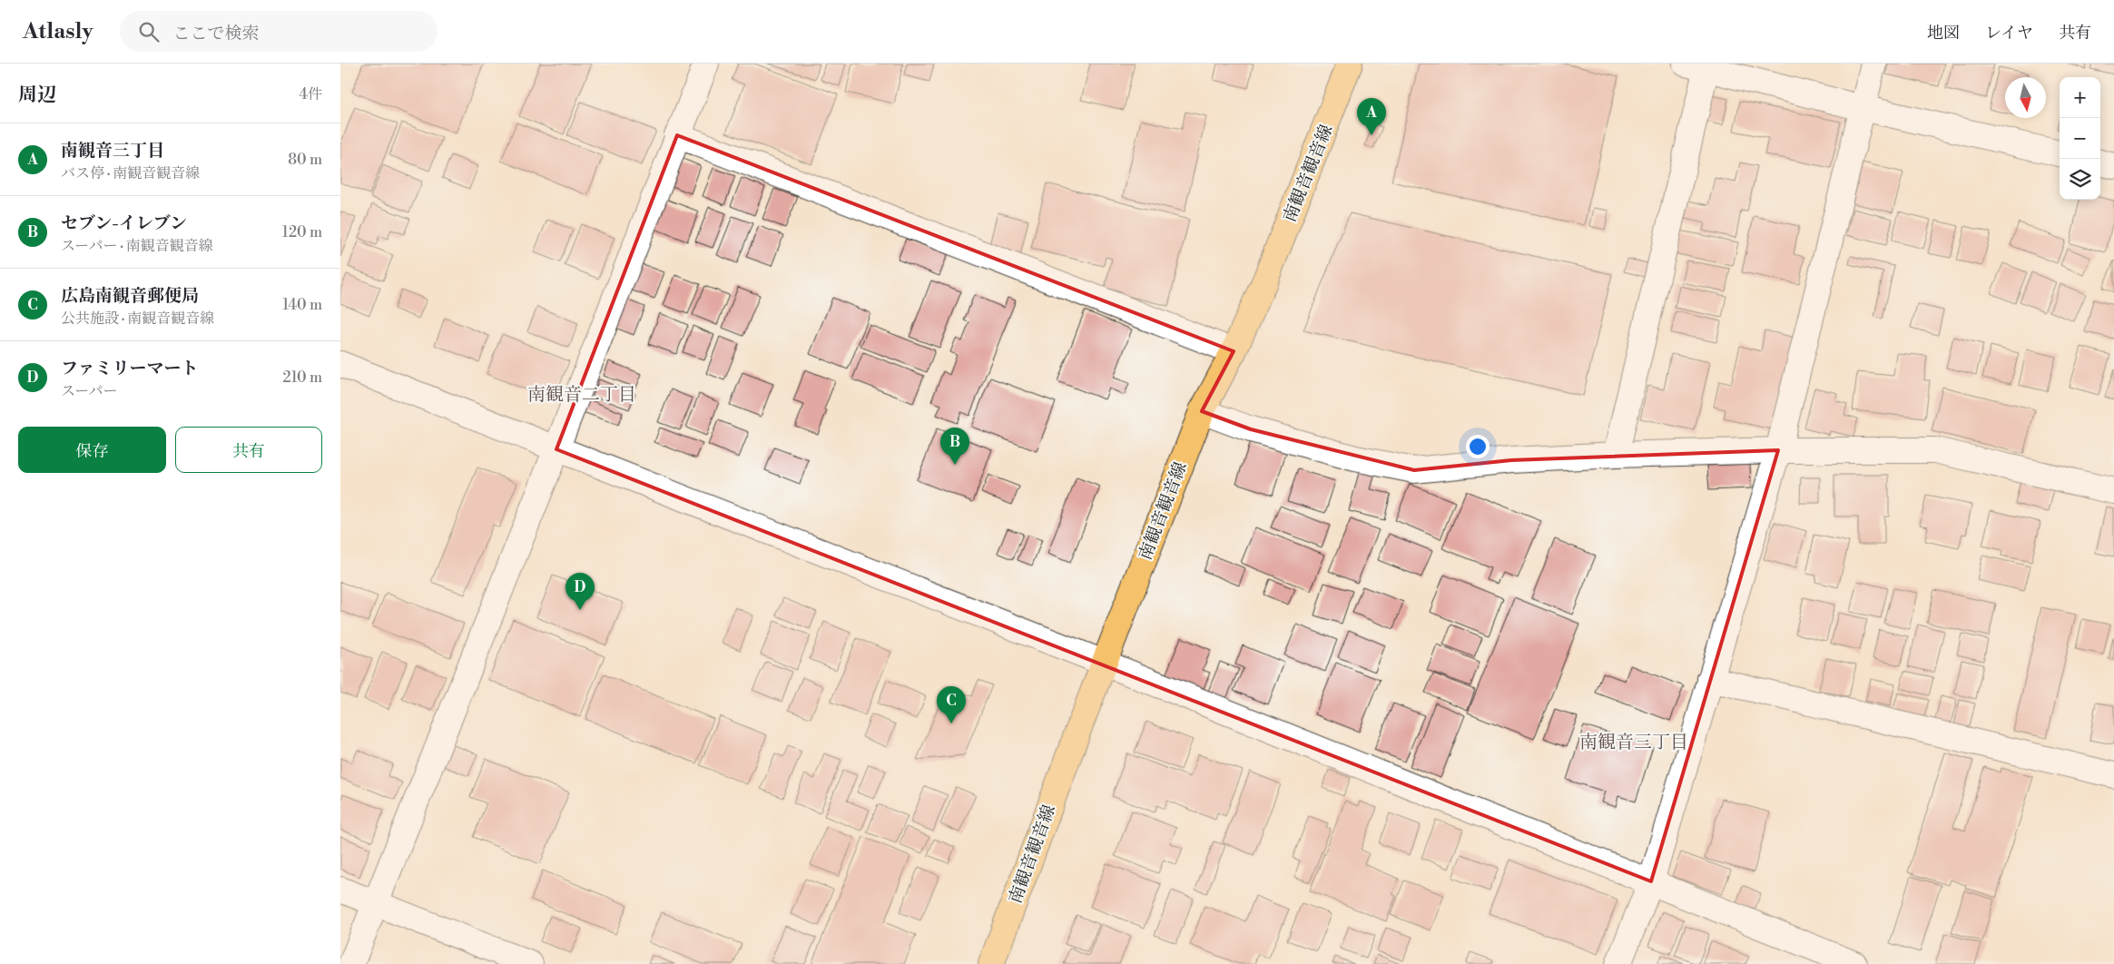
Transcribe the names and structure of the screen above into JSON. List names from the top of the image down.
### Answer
{
  "streets": {
    "main road": ["南観音観音線"]
  },
  "districts": ["南観音二丁目", "南観音三丁目"],
  "north": "bottom",
  "page": {
    "header": "Atlasly",
    "search": "ここで検索",
    "nav": ["地図", "レイヤ", "共有"],
    "heading": ["周辺", "4件"],
    "map_buttons": ["+", "−"],
    "pins": [
      "A",
      "B",
      "D",
      "C"
    ],
    "list": [
      {
        "mark": "A",
        "name": "南観音三丁目",
        "note": "バス停 · 南観音観音線",
        "value": "80 m"
      },
      {
        "mark": "B",
        "name": "セブン-イレブン",
        "note": "スーパー · 南観音観音線",
        "value": "120 m"
      },
      {
        "mark": "C",
        "name": "広島南観音郵便局",
        "note": "公共施設 · 南観音観音線",
        "value": "140 m"
      },
      {
        "mark": "D",
        "name": "ファミリーマート",
        "note": "スーパー",
        "value": "210 m"
      }
    ],
    "buttons": ["保存", "共有"]
  }
}
